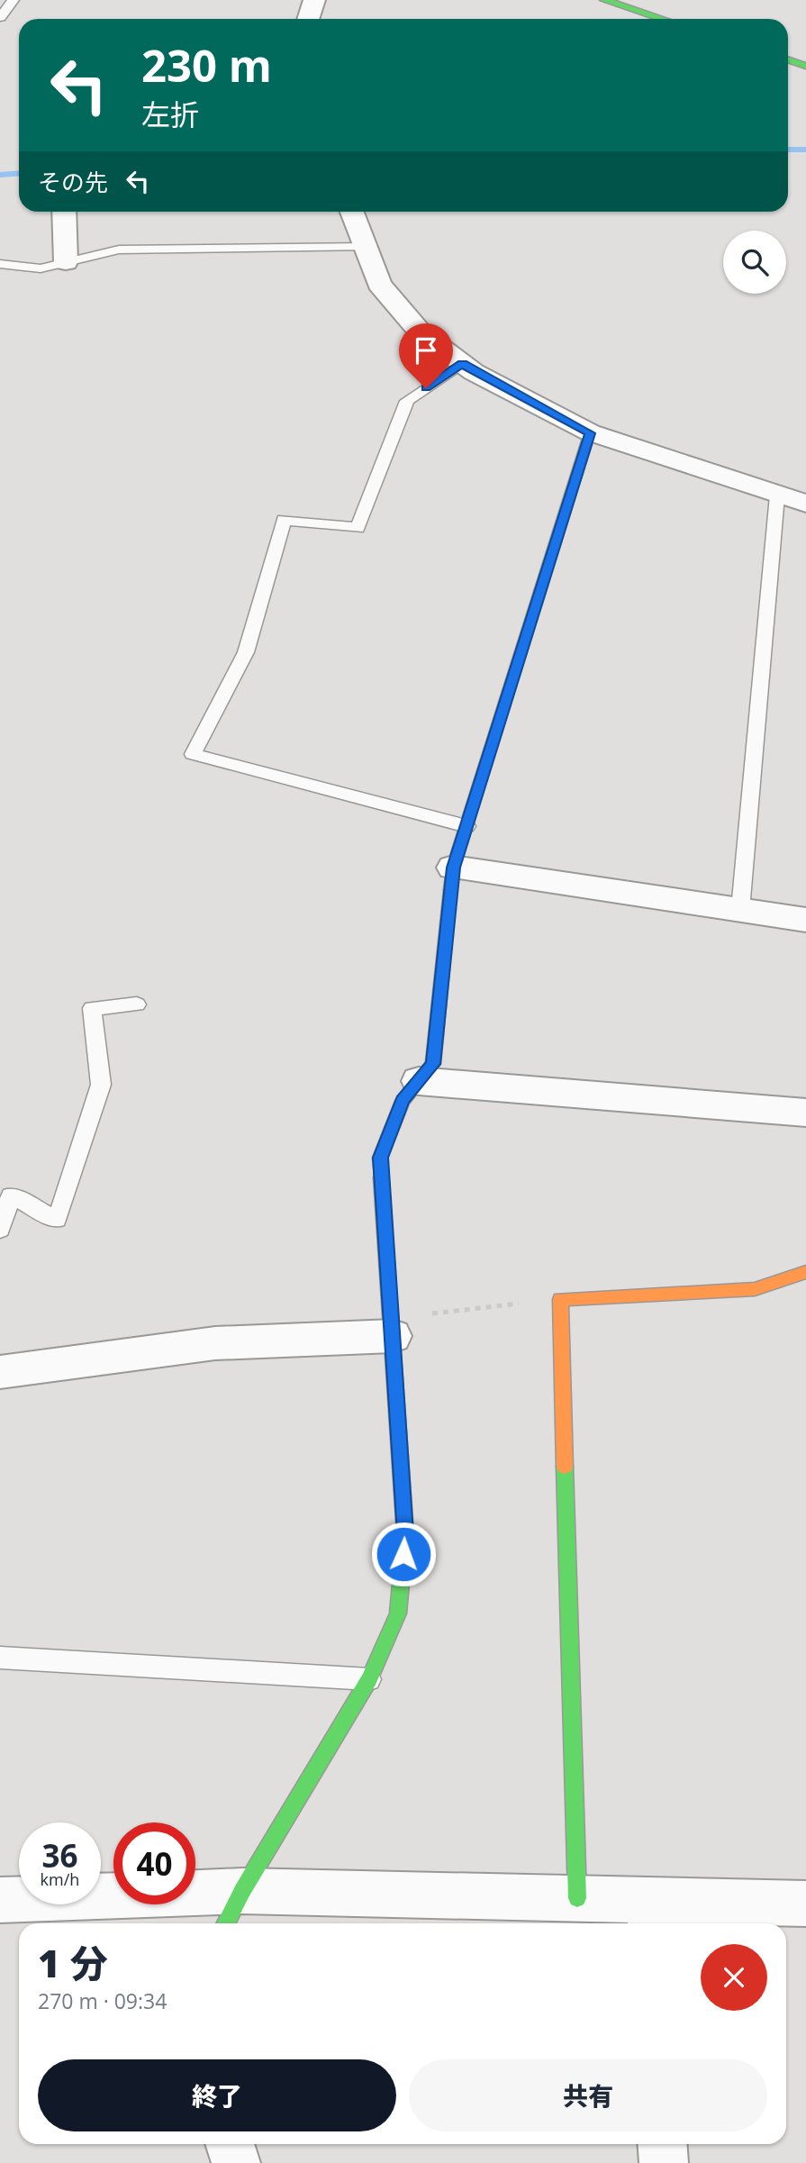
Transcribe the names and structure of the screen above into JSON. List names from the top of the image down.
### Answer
{
  "page": {
    "turn": ["230 m", "左折"],
    "then": "その先",
    "speed": "36 km/h",
    "limit": "40",
    "heading": ["1 分", "270 m · 09:34"],
    "buttons": ["終了", "共有"]
  }
}
